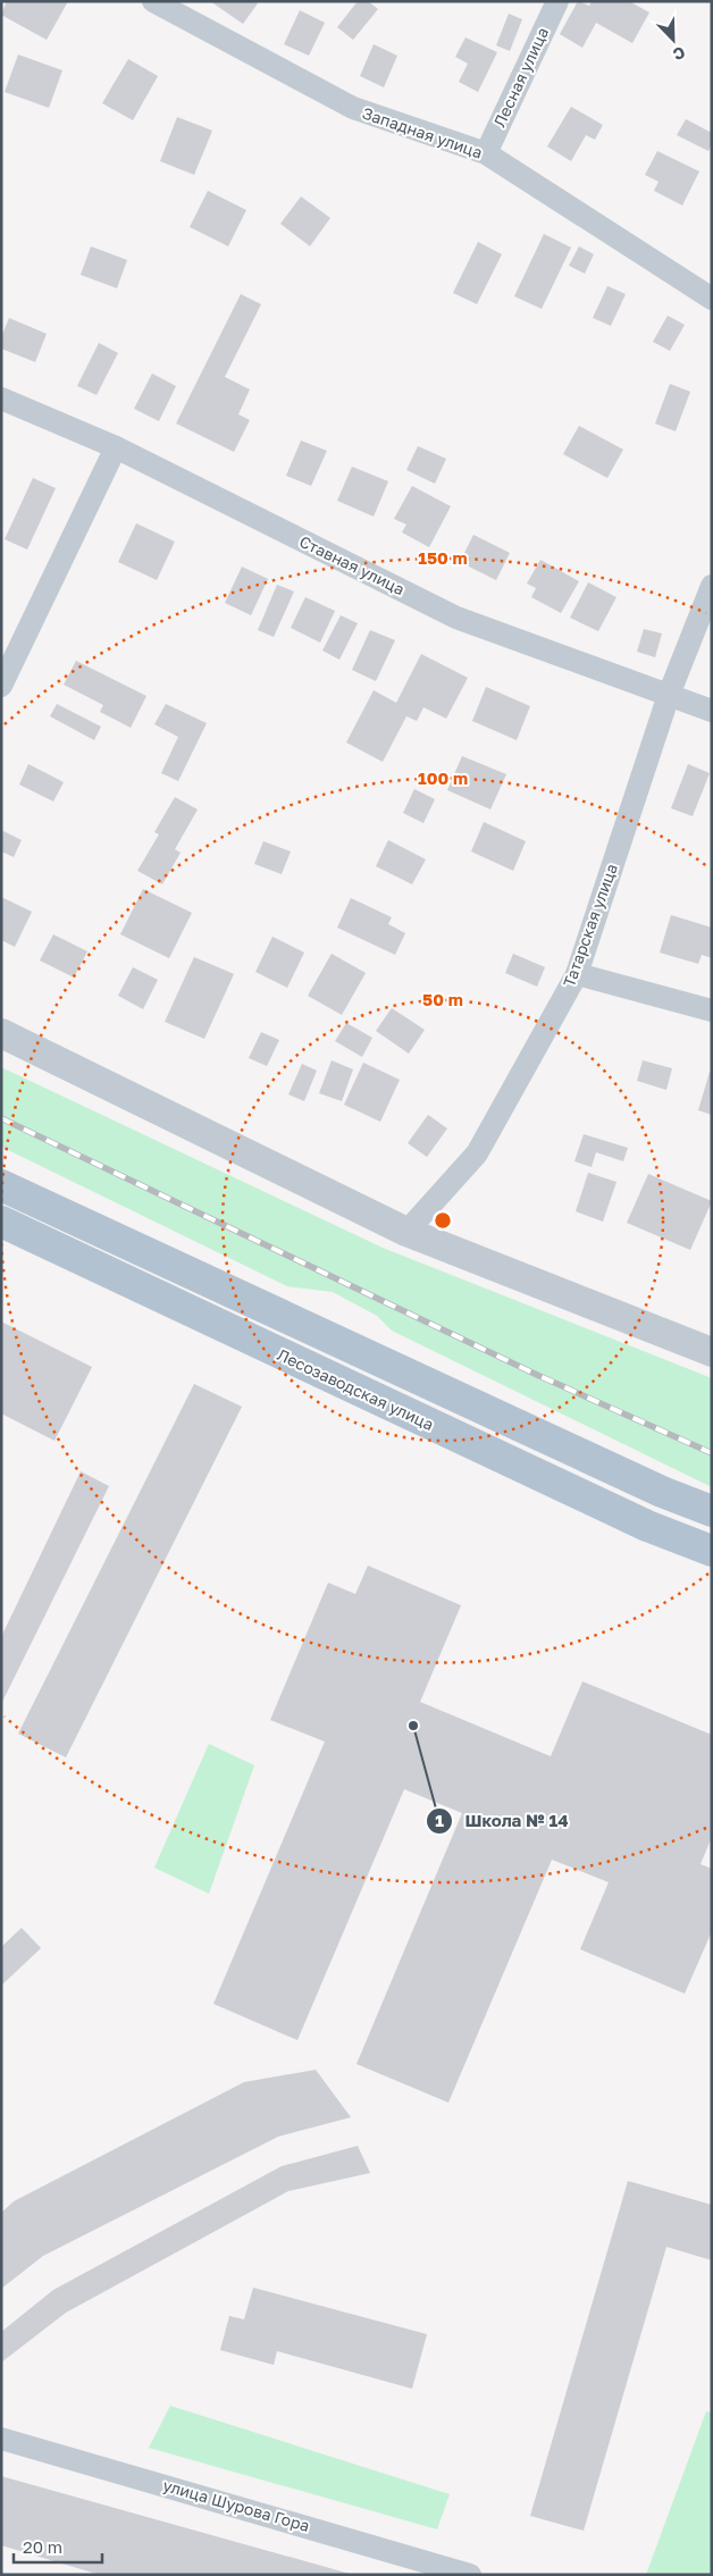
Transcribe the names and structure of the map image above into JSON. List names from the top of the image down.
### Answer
{
  "streets": {
    "main road": ["Лесозаводская улица"],
    "street": [
      "Лесная улица",
      "Западная улица",
      "Ставная улица",
      "Татарская улица",
      "улица Шурова Гора"
    ]
  },
  "crossings": [
    ["Лесная улица", "Западная улица"],
    ["Ставная улица", "Татарская улица"]
  ],
  "places": ["Школа № 14"],
  "scale_bar": "20 m",
  "north": "bottom right",
  "rings": ["150 m", "100 m", "50 m"]
}
